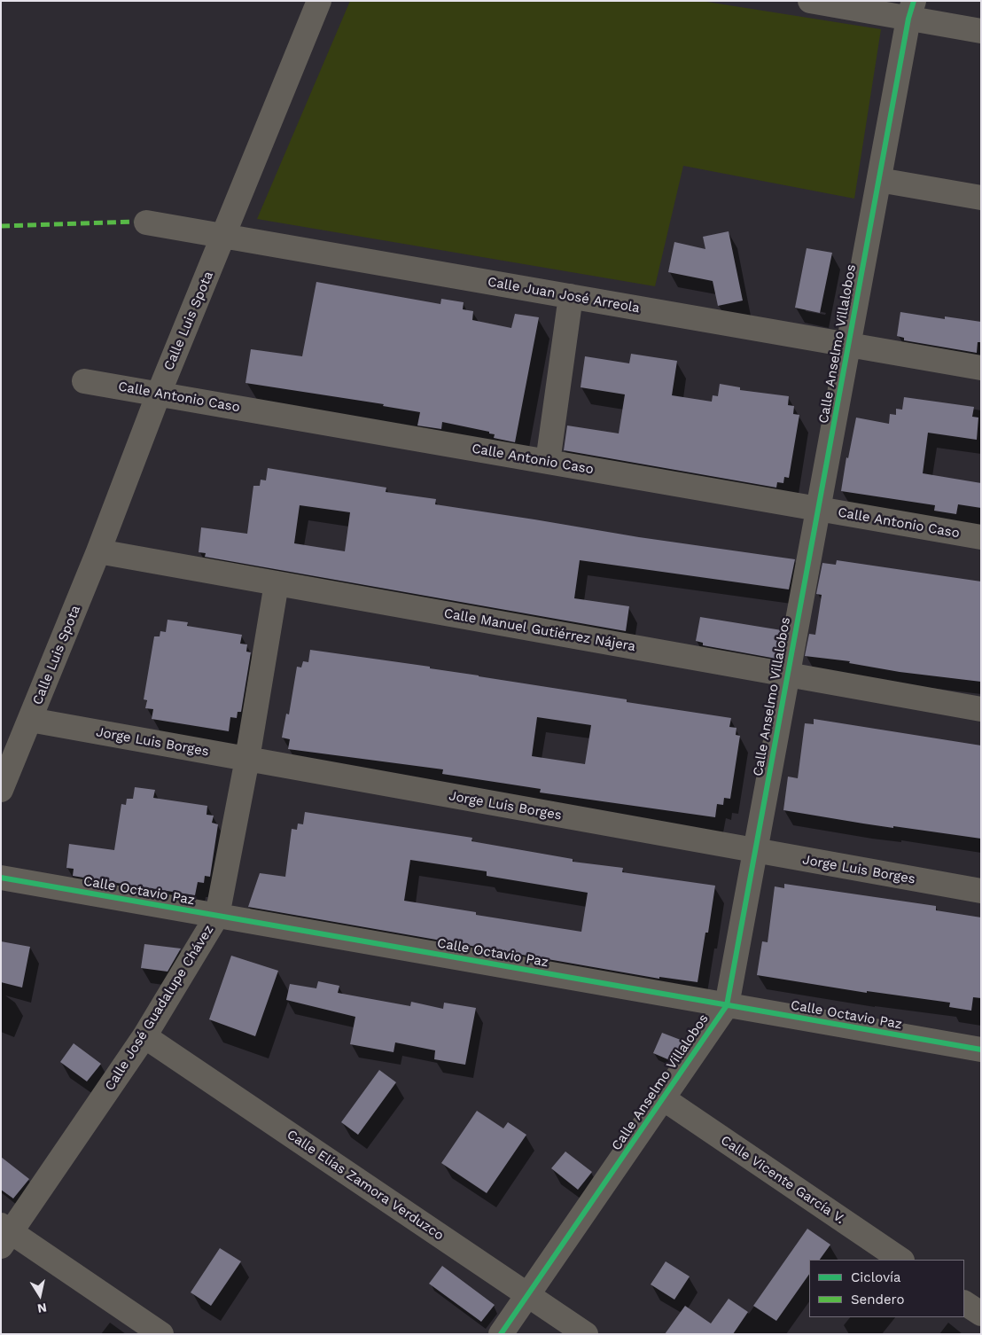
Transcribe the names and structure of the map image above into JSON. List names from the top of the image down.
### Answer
{
  "streets": {
    "street": [
      "Calle Juan José Arreola",
      "Calle Luis Spota",
      "Calle Anselmo Villalobos",
      "Calle Antonio Caso",
      "Calle Manuel Gutiérrez Nájera",
      "Jorge Luis Borges",
      "Calle Octavio Paz",
      "Calle José Guadalupe Chávez",
      "Calle Vicente García V.",
      "Calle Elías Zamora Verduzco"
    ]
  },
  "crossings": [
    ["Calle Juan José Arreola", "Calle Luis Spota"],
    ["Calle Juan José Arreola", "Calle Anselmo Villalobos"],
    ["Calle Luis Spota", "Calle Antonio Caso"],
    ["Calle Luis Spota", "Calle Manuel Gutiérrez Nájera"],
    ["Calle Luis Spota", "Jorge Luis Borges"],
    ["Calle Anselmo Villalobos", "Calle Antonio Caso"],
    ["Calle Anselmo Villalobos", "Calle Manuel Gutiérrez Nájera"],
    ["Calle Anselmo Villalobos", "Jorge Luis Borges"],
    ["Calle Anselmo Villalobos", "Calle Octavio Paz"],
    ["Calle Anselmo Villalobos", "Calle Vicente García V."],
    ["Calle Anselmo Villalobos", "Calle Elías Zamora Verduzco"],
    ["Calle Manuel Gutiérrez Nájera", "Calle José Guadalupe Chávez"],
    ["Jorge Luis Borges", "Calle José Guadalupe Chávez"],
    ["Calle Octavio Paz", "Calle José Guadalupe Chávez"],
    ["Calle José Guadalupe Chávez", "Calle Elías Zamora Verduzco"]
  ],
  "legend": ["Ciclovía", "Sendero"],
  "north": "bottom"
}
